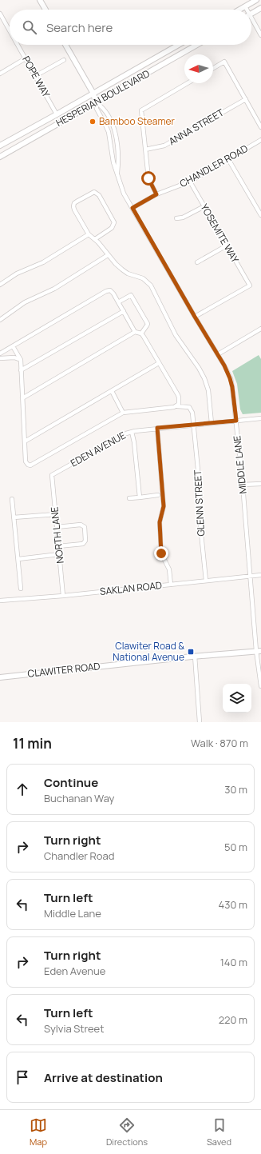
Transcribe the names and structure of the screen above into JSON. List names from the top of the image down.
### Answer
{
  "streets": {
    "main road": ["HESPERIAN BOULEVARD", "CLAWITER ROAD"],
    "street": [
      "POPE WAY",
      "ANNA STREET",
      "CHANDLER ROAD",
      "YOSEMITE WAY",
      "EDEN AVENUE",
      "MIDDLE LANE",
      "GLENN STREET",
      "NORTH LANE",
      "SAKLAN ROAD"
    ]
  },
  "crossings": [
    ["POPE WAY", "HESPERIAN BOULEVARD"],
    ["HESPERIAN BOULEVARD", "MIDDLE LANE"],
    ["CHANDLER ROAD", "YOSEMITE WAY"],
    ["CHANDLER ROAD", "MIDDLE LANE"],
    ["YOSEMITE WAY", "MIDDLE LANE"],
    ["EDEN AVENUE", "MIDDLE LANE"],
    ["EDEN AVENUE", "GLENN STREET"],
    ["EDEN AVENUE", "NORTH LANE"],
    ["MIDDLE LANE", "SAKLAN ROAD"],
    ["MIDDLE LANE", "CLAWITER ROAD"],
    ["GLENN STREET", "SAKLAN ROAD"],
    ["NORTH LANE", "SAKLAN ROAD"]
  ],
  "places": {
    "other": ["Bamboo Steamer"],
    "transit": ["Clawiter Road & National Avenue"]
  },
  "north": "left",
  "page": {
    "search": "Search here",
    "heading": ["11 min", "Walk · 870 m"],
    "list": [
      ["Continue", "Buchanan Way", "30 m"],
      ["Turn right", "Chandler Road", "50 m"],
      ["Turn left", "Middle Lane", "430 m"],
      ["Turn right", "Eden Avenue", "140 m"],
      ["Turn left", "Sylvia Street", "220 m"],
      "Arrive at destination"
    ],
    "nav": ["Map", "Directions", "Saved"]
  }
}
